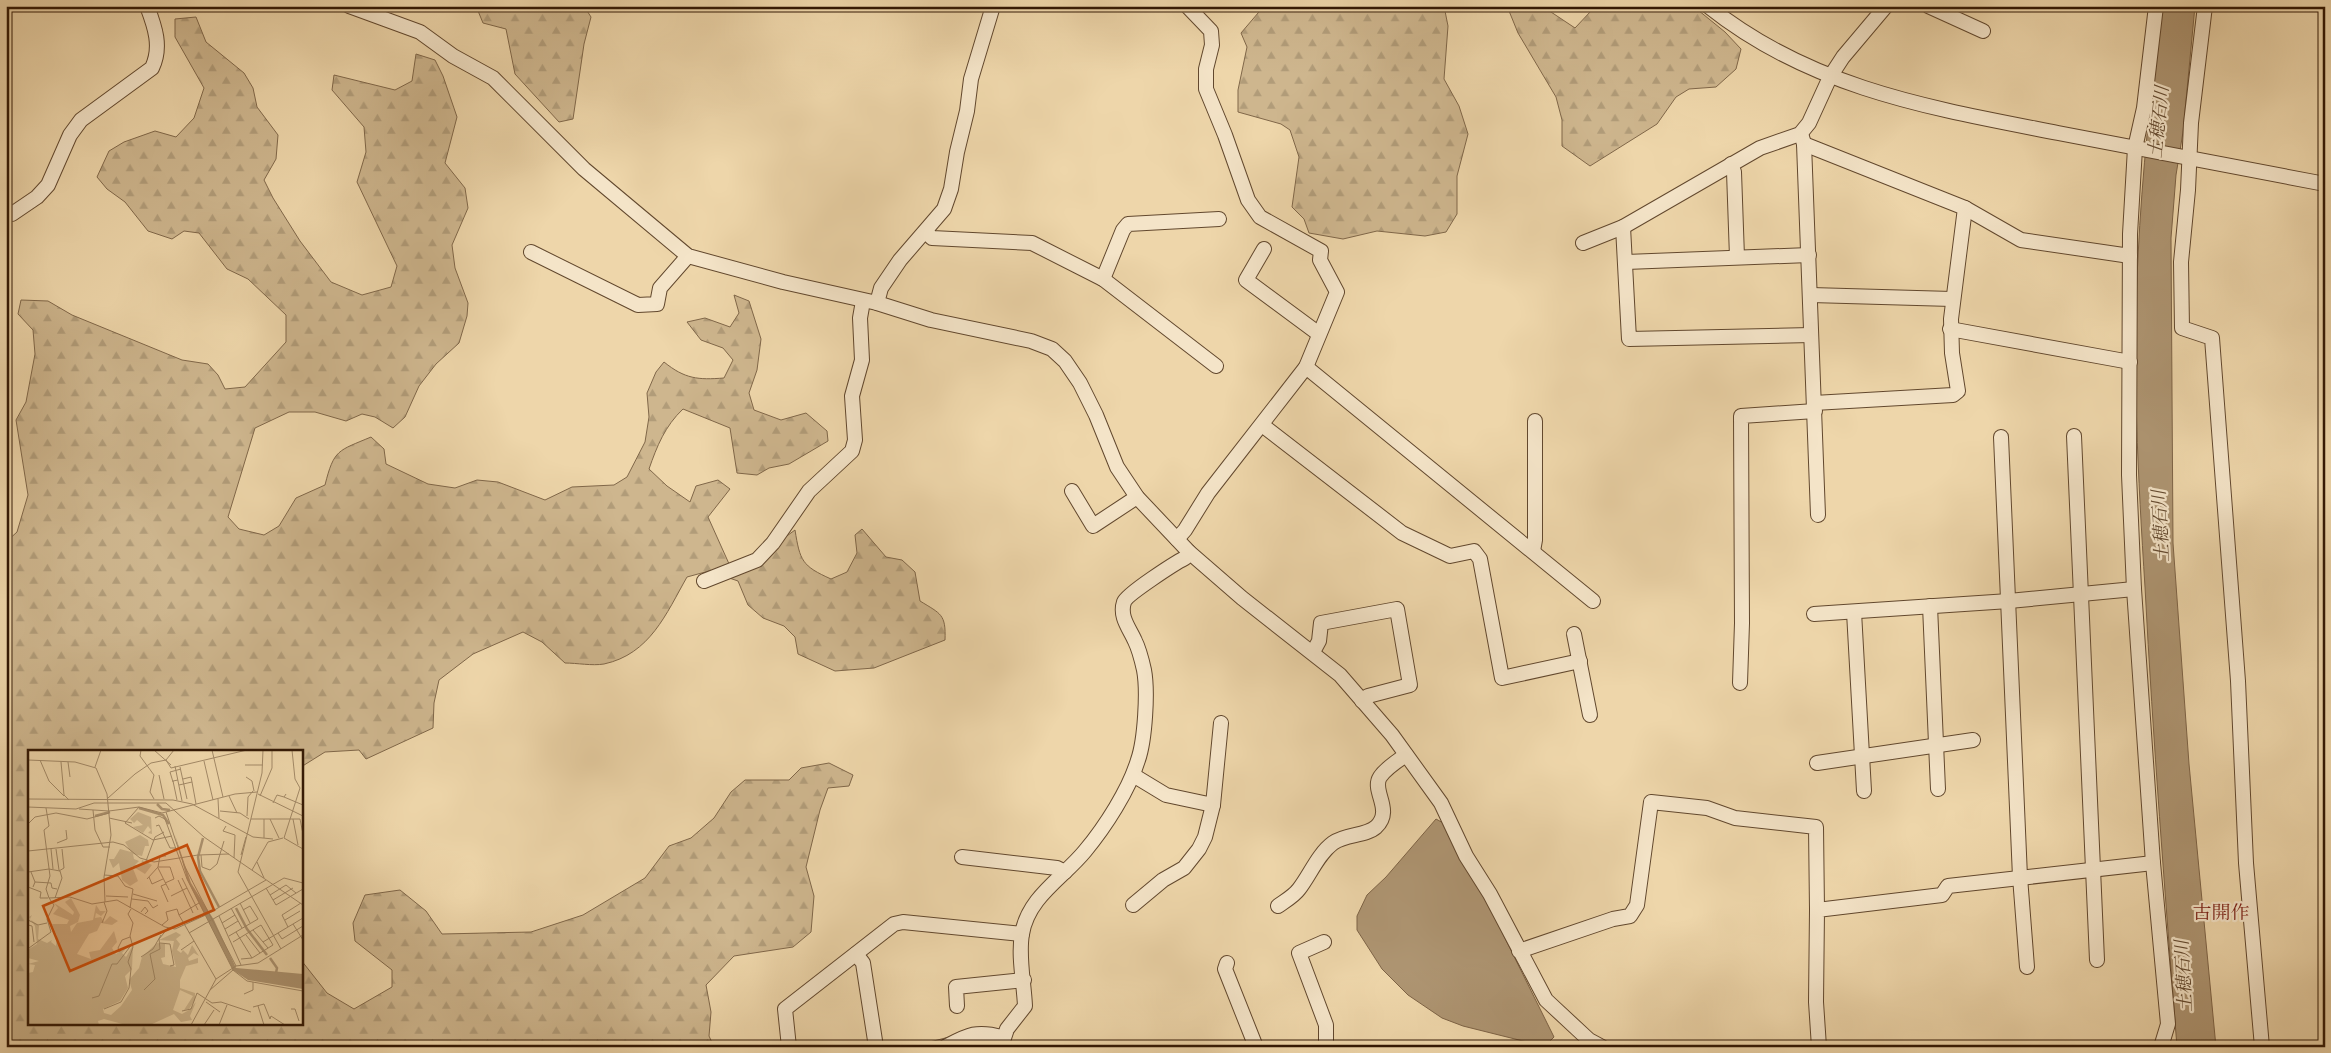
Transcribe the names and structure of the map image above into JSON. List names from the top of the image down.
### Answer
{
  "districts": ["古開作"],
  "water": ["土穂石川"]
}
